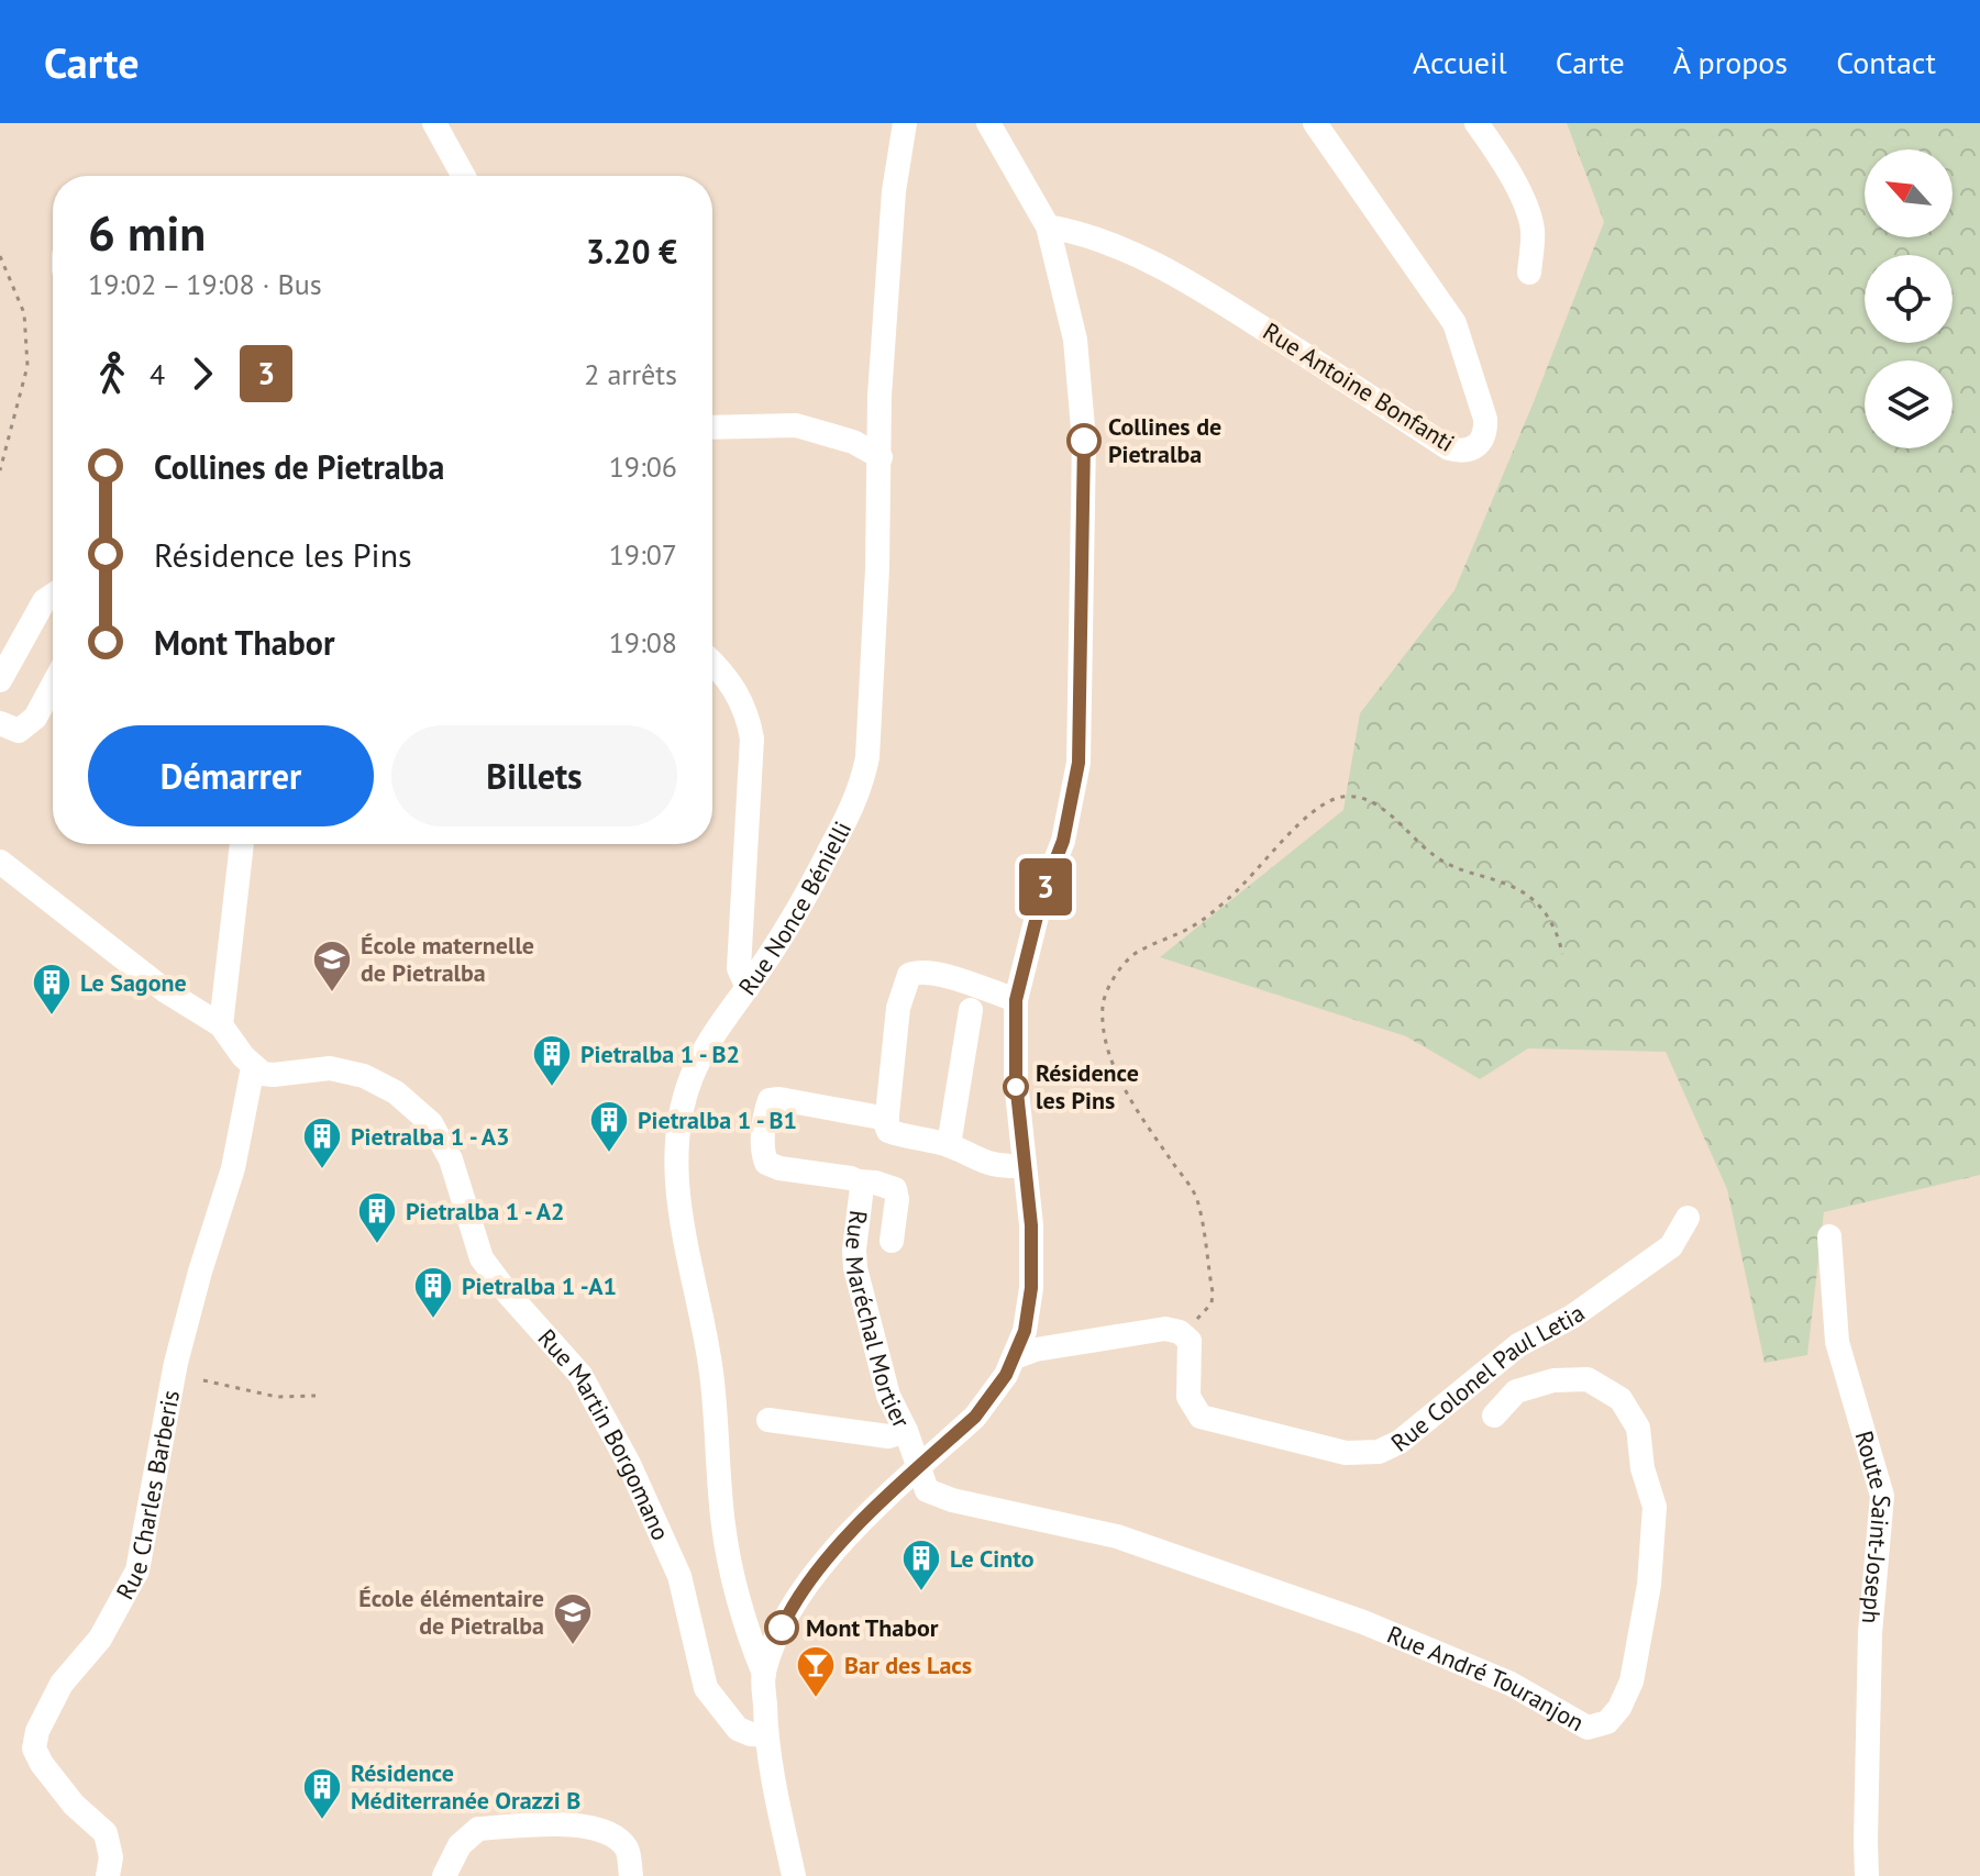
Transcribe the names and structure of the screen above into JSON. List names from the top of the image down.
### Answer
{
  "streets": {
    "street": [
      "Rue Antoine Bonfanti",
      "Rue Nonce Bénielli",
      "Rue Maréchal Mortier",
      "Rue Colonel Paul Letia",
      "Rue Martin Borgomano",
      "Rue Charles Barberis",
      "Route Saint-Joseph",
      "Rue André Touranjon"
    ]
  },
  "crossings": [
    ["Rue Maréchal Mortier", "Rue André Touranjon"],
    ["Rue Martin Borgomano", "Rue Charles Barberis"]
  ],
  "places": {
    "other": ["Collines de Pietralba", "Résidence les Pins", "Mont Thabor"],
    "school or university": ["École maternelle de Pietralba", "École élémentaire de Pietralba"],
    "building": [
      "Le Sagone",
      "Pietralba 1 - B2",
      "Pietralba 1 - B1",
      "Pietralba 1 - A3",
      "Pietralba 1 - A2",
      "Pietralba 1 -A1",
      "Le Cinto",
      "Résidence Méditerranée Orazzi B"
    ],
    "bar": ["Bar des Lacs"]
  },
  "lines": ["bus line 3"],
  "north": "top left",
  "page": {
    "header": "Carte",
    "nav": [
      "Accueil",
      "Carte",
      "À propos",
      "Contact"
    ],
    "on_map": "3",
    "heading": ["6 min", "19:02 – 19:08 · Bus", "3.20 €"],
    "legs": ["4", "3", "2 arrêts"],
    "list": [
      {
        "name": "Collines de Pietralba",
        "value": "19:06"
      },
      {
        "name": "Résidence les Pins",
        "value": "19:07"
      },
      {
        "name": "Mont Thabor",
        "value": "19:08"
      }
    ],
    "buttons": ["Démarrer", "Billets"]
  }
}
